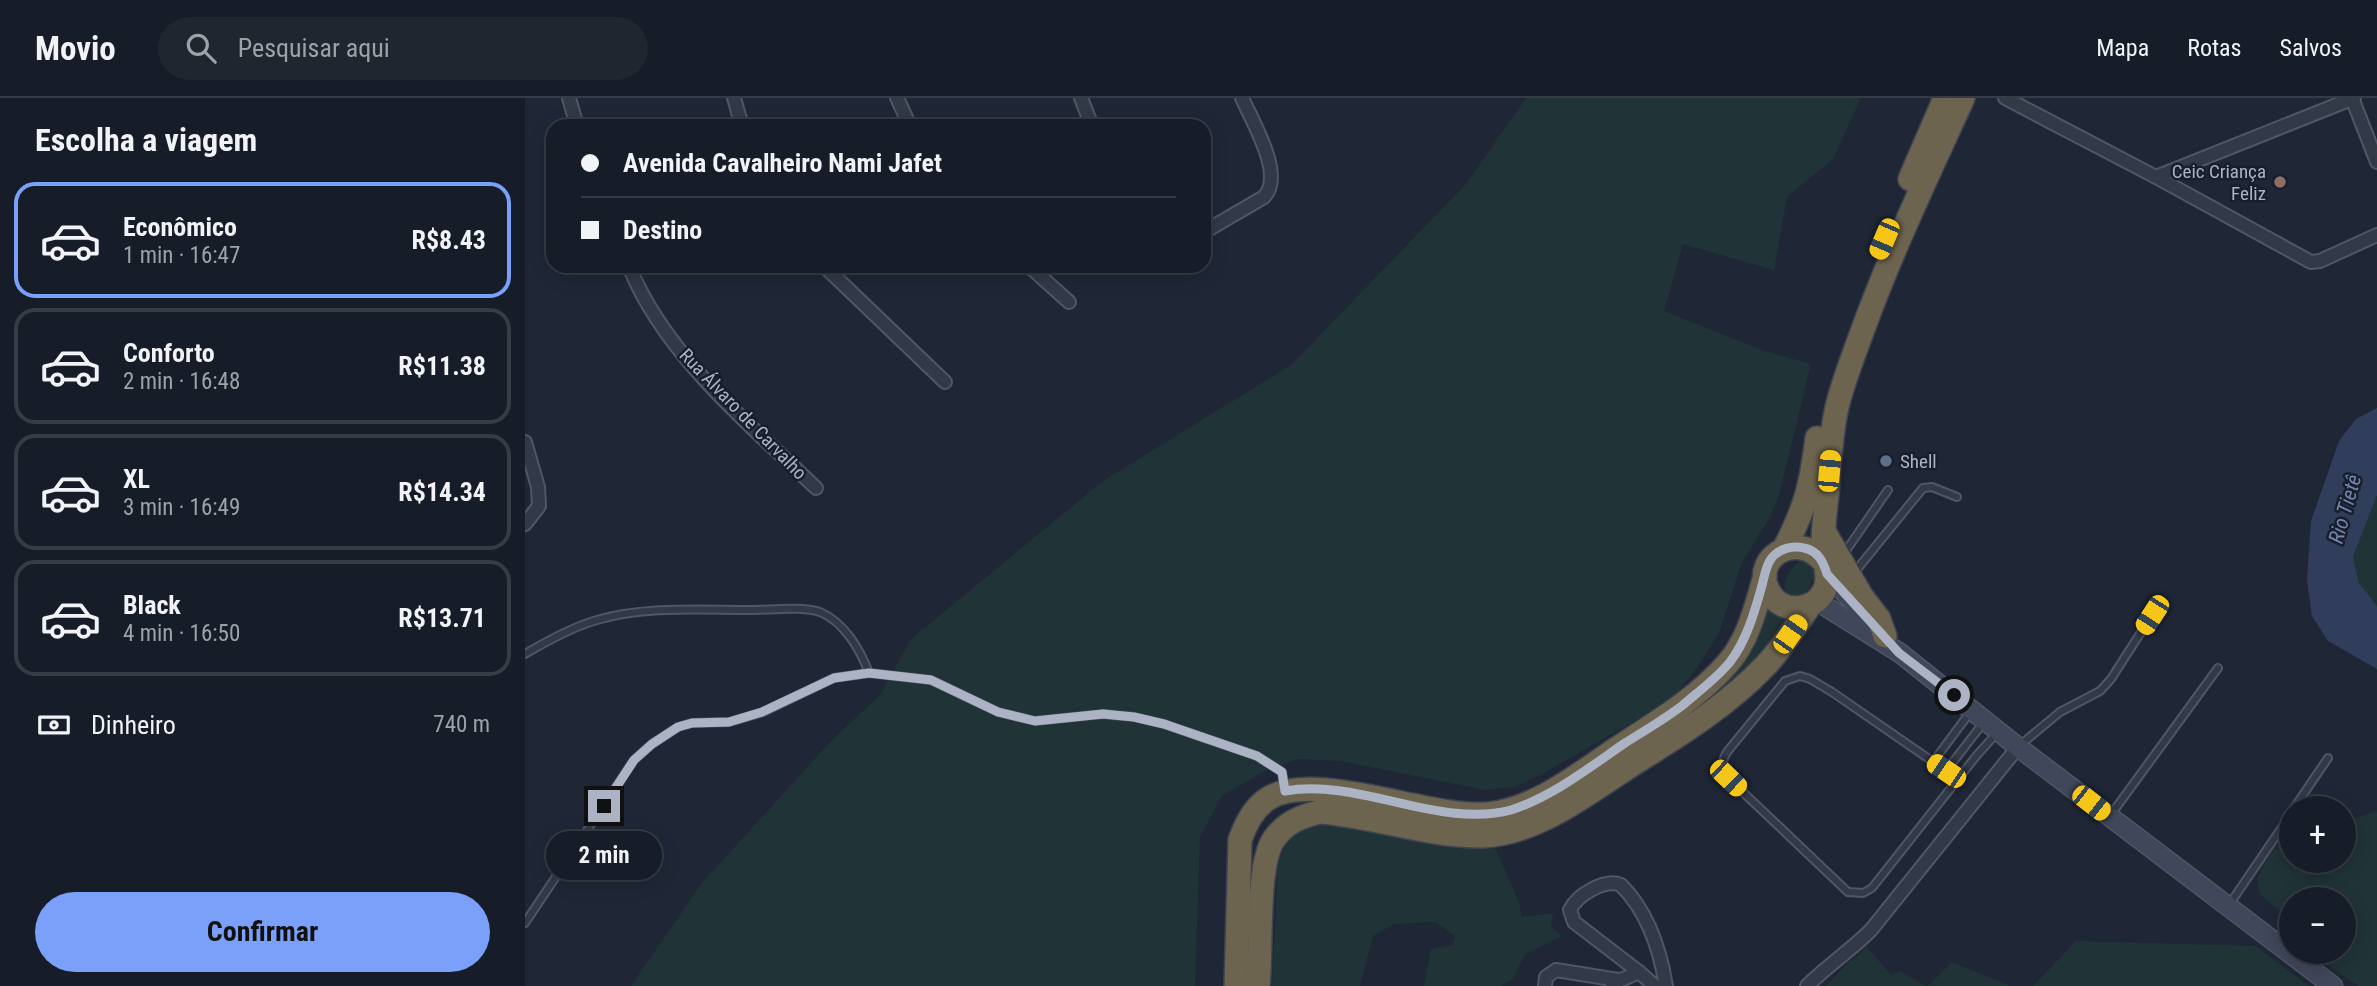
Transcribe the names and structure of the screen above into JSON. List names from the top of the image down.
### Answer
{
  "streets": {
    "street": ["Rua Álvaro de Carvalho"]
  },
  "water": ["Rio Tietê"],
  "places": ["Ceic Criança Feliz", "Shell"],
  "page": {
    "header": "Movio",
    "search": "Pesquisar aqui",
    "nav": ["Mapa", "Rotas", "Salvos"],
    "heading": "Escolha a viagem",
    "banner": ["Avenida Cavalheiro Nami Jafet", "Destino"],
    "list": [
      {
        "name": "Econômico",
        "note": "1 min · 16:47",
        "value": "R$8.43"
      },
      {
        "name": "Conforto",
        "note": "2 min · 16:48",
        "value": "R$11.38"
      },
      {
        "name": "XL",
        "note": "3 min · 16:49",
        "value": "R$14.34"
      },
      {
        "name": "Black",
        "note": "4 min · 16:50",
        "value": "R$13.71"
      }
    ],
    "pay": ["Dinheiro", "740 m"],
    "map_buttons": ["+", "−"],
    "bubble": "2 min",
    "buttons": "Confirmar"
  }
}
